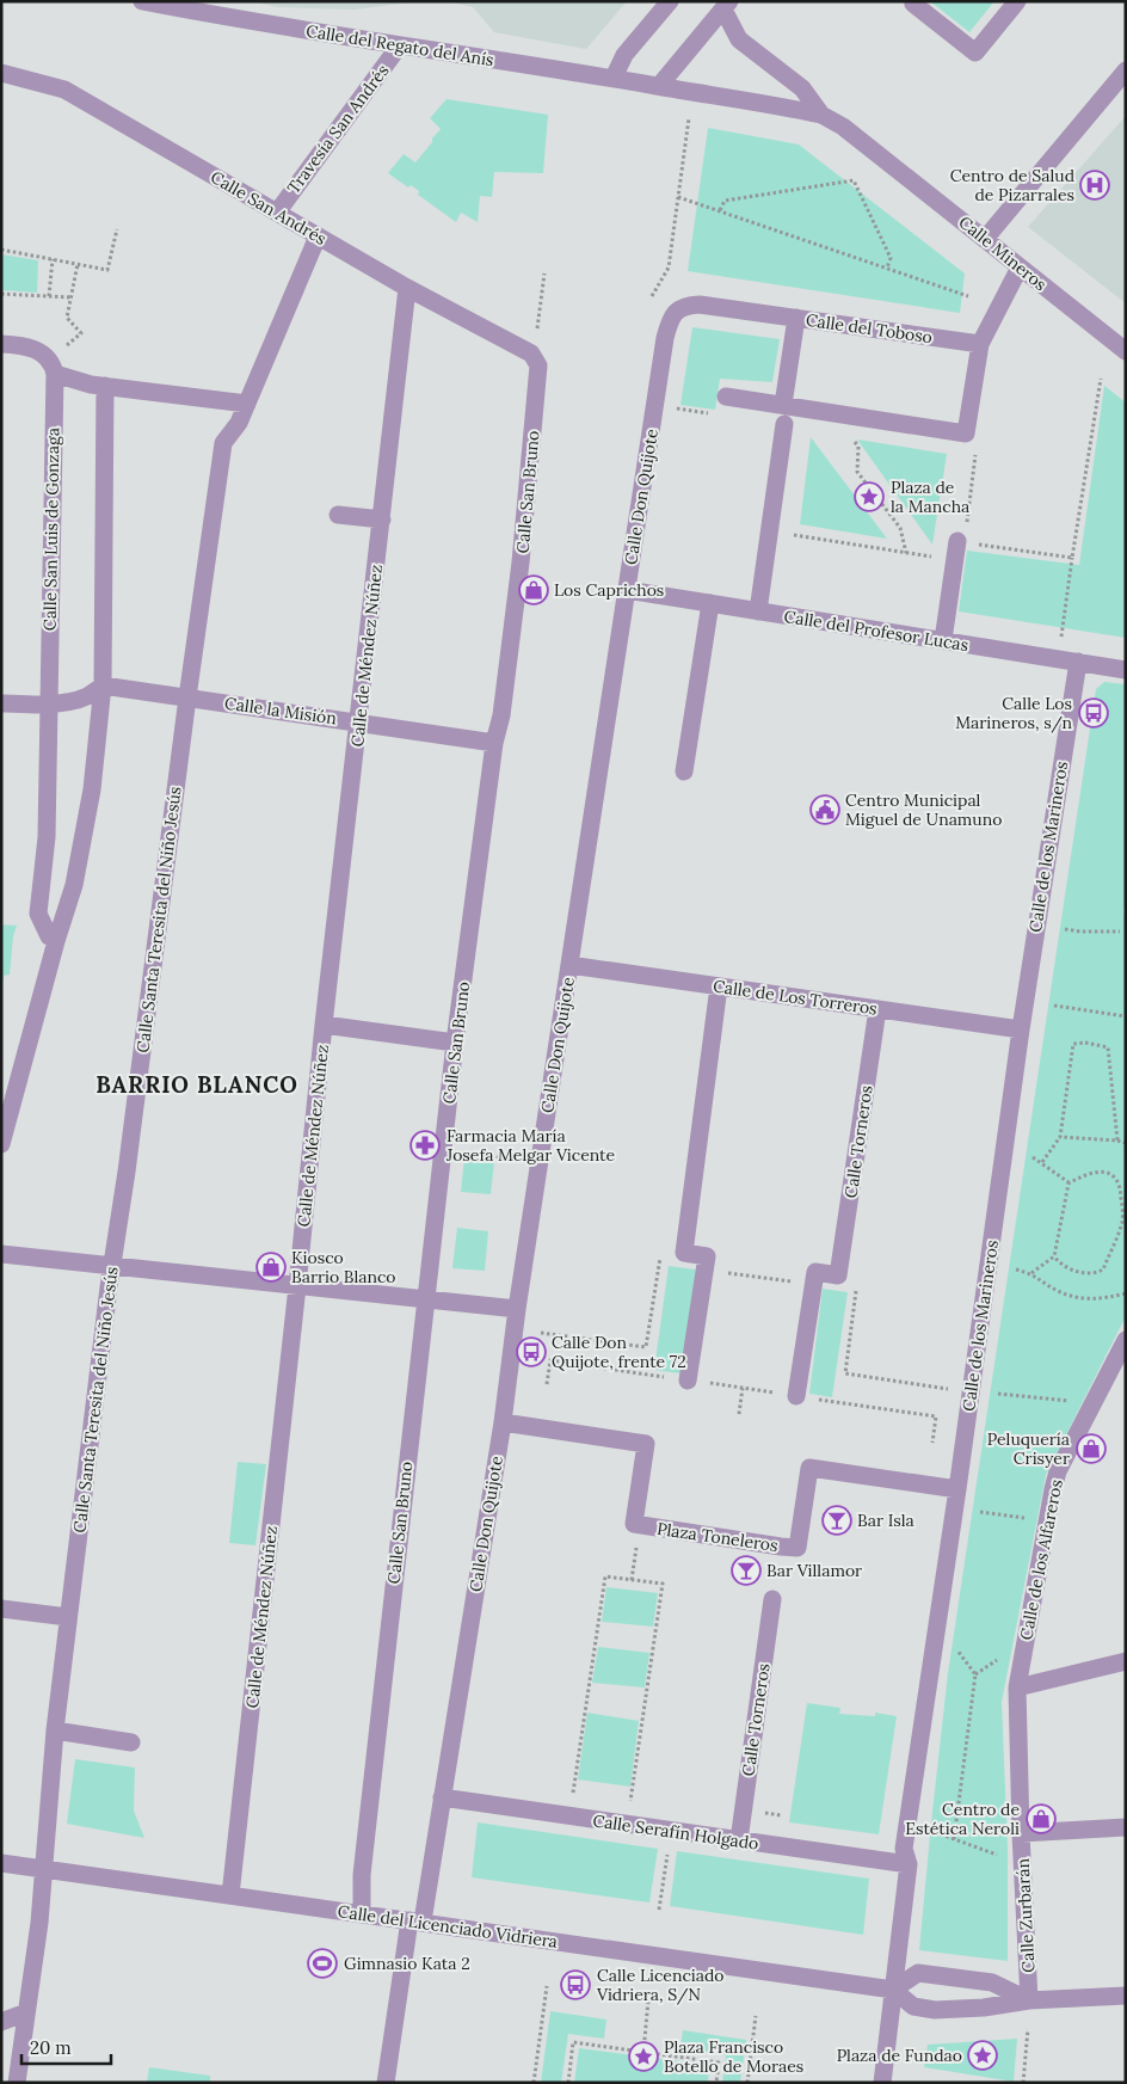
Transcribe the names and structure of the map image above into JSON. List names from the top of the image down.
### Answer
{
  "streets": {
    "street": [
      "Calle del Regato del Anís",
      "Travesía San Andrés",
      "Calle San Andrés",
      "Calle Mineros",
      "Calle del Toboso",
      "Calle San Bruno",
      "Calle Don Quijote",
      "Calle San Luis de Gonzaga",
      "Calle del Profesor Lucas",
      "Calle de Méndez Núñez",
      "Calle la Misión",
      "Calle de los Marineros",
      "Calle Santa Teresita del Niño Jesús",
      "Calle de Los Torreros",
      "Calle Torneros",
      "Plaza Toneleros",
      "Calle de los Alfareros",
      "Calle Serafín Holgado",
      "Calle Zurbarán",
      "Calle del Licenciado Vidriera"
    ]
  },
  "crossings": [
    ["Calle del Regato del Anís", "Travesía San Andrés"],
    ["Calle del Regato del Anís", "Calle Mineros"],
    ["Travesía San Andrés", "Calle San Andrés"],
    ["Calle San Andrés", "Calle San Bruno"],
    ["Calle San Andrés", "Calle de Méndez Núñez"],
    ["Calle San Andrés", "Calle Santa Teresita del Niño Jesús"],
    ["Calle del Toboso", "Calle Don Quijote"],
    ["Calle San Bruno", "Calle la Misión"],
    ["Calle San Bruno", "Calle del Licenciado Vidriera"],
    ["Calle Don Quijote", "Calle del Profesor Lucas"],
    ["Calle Don Quijote", "Calle de Los Torreros"],
    ["Calle Don Quijote", "Plaza Toneleros"],
    ["Calle Don Quijote", "Calle Serafín Holgado"],
    ["Calle Don Quijote", "Calle del Licenciado Vidriera"],
    ["Calle del Profesor Lucas", "Calle de los Marineros"],
    ["Calle de Méndez Núñez", "Calle la Misión"],
    ["Calle de Méndez Núñez", "Calle del Licenciado Vidriera"],
    ["Calle la Misión", "Calle Santa Teresita del Niño Jesús"],
    ["Calle de los Marineros", "Calle de Los Torreros"],
    ["Calle de los Marineros", "Plaza Toneleros"],
    ["Calle de los Marineros", "Calle Serafín Holgado"],
    ["Calle de los Marineros", "Calle del Licenciado Vidriera"],
    ["Calle Santa Teresita del Niño Jesús", "Calle del Licenciado Vidriera"],
    ["Calle de Los Torreros", "Calle Torneros"],
    ["Calle Torneros", "Calle Serafín Holgado"],
    ["Calle de los Alfareros", "Calle Zurbarán"]
  ],
  "districts": ["BARRIO BLANCO"],
  "places": {
    "hospital": ["Centro de Salud de Pizarrales"],
    "place": ["Plaza de la Mancha", "Plaza de Fundao", "Plaza Francisco Botello de Moraes"],
    "shop": [
      "Los Caprichos",
      "Kiosco Barrio Blanco",
      "Peluquería Crisyer",
      "Centro de Estética Neroli"
    ],
    "bus stop": ["Calle Los Marineros, s/n", "Calle Don Quijote, frente 72", "Calle Licenciado Vidriera, S/N"],
    "public building": ["Centro Municipal Miguel de Unamuno"],
    "pharmacy": ["Farmacia María Josefa Melgar Vicente"],
    "bar": ["Bar Isla", "Bar Villamor"],
    "sports": ["Gimnasio Kata 2"]
  },
  "scale_bar": "20 m"
}
